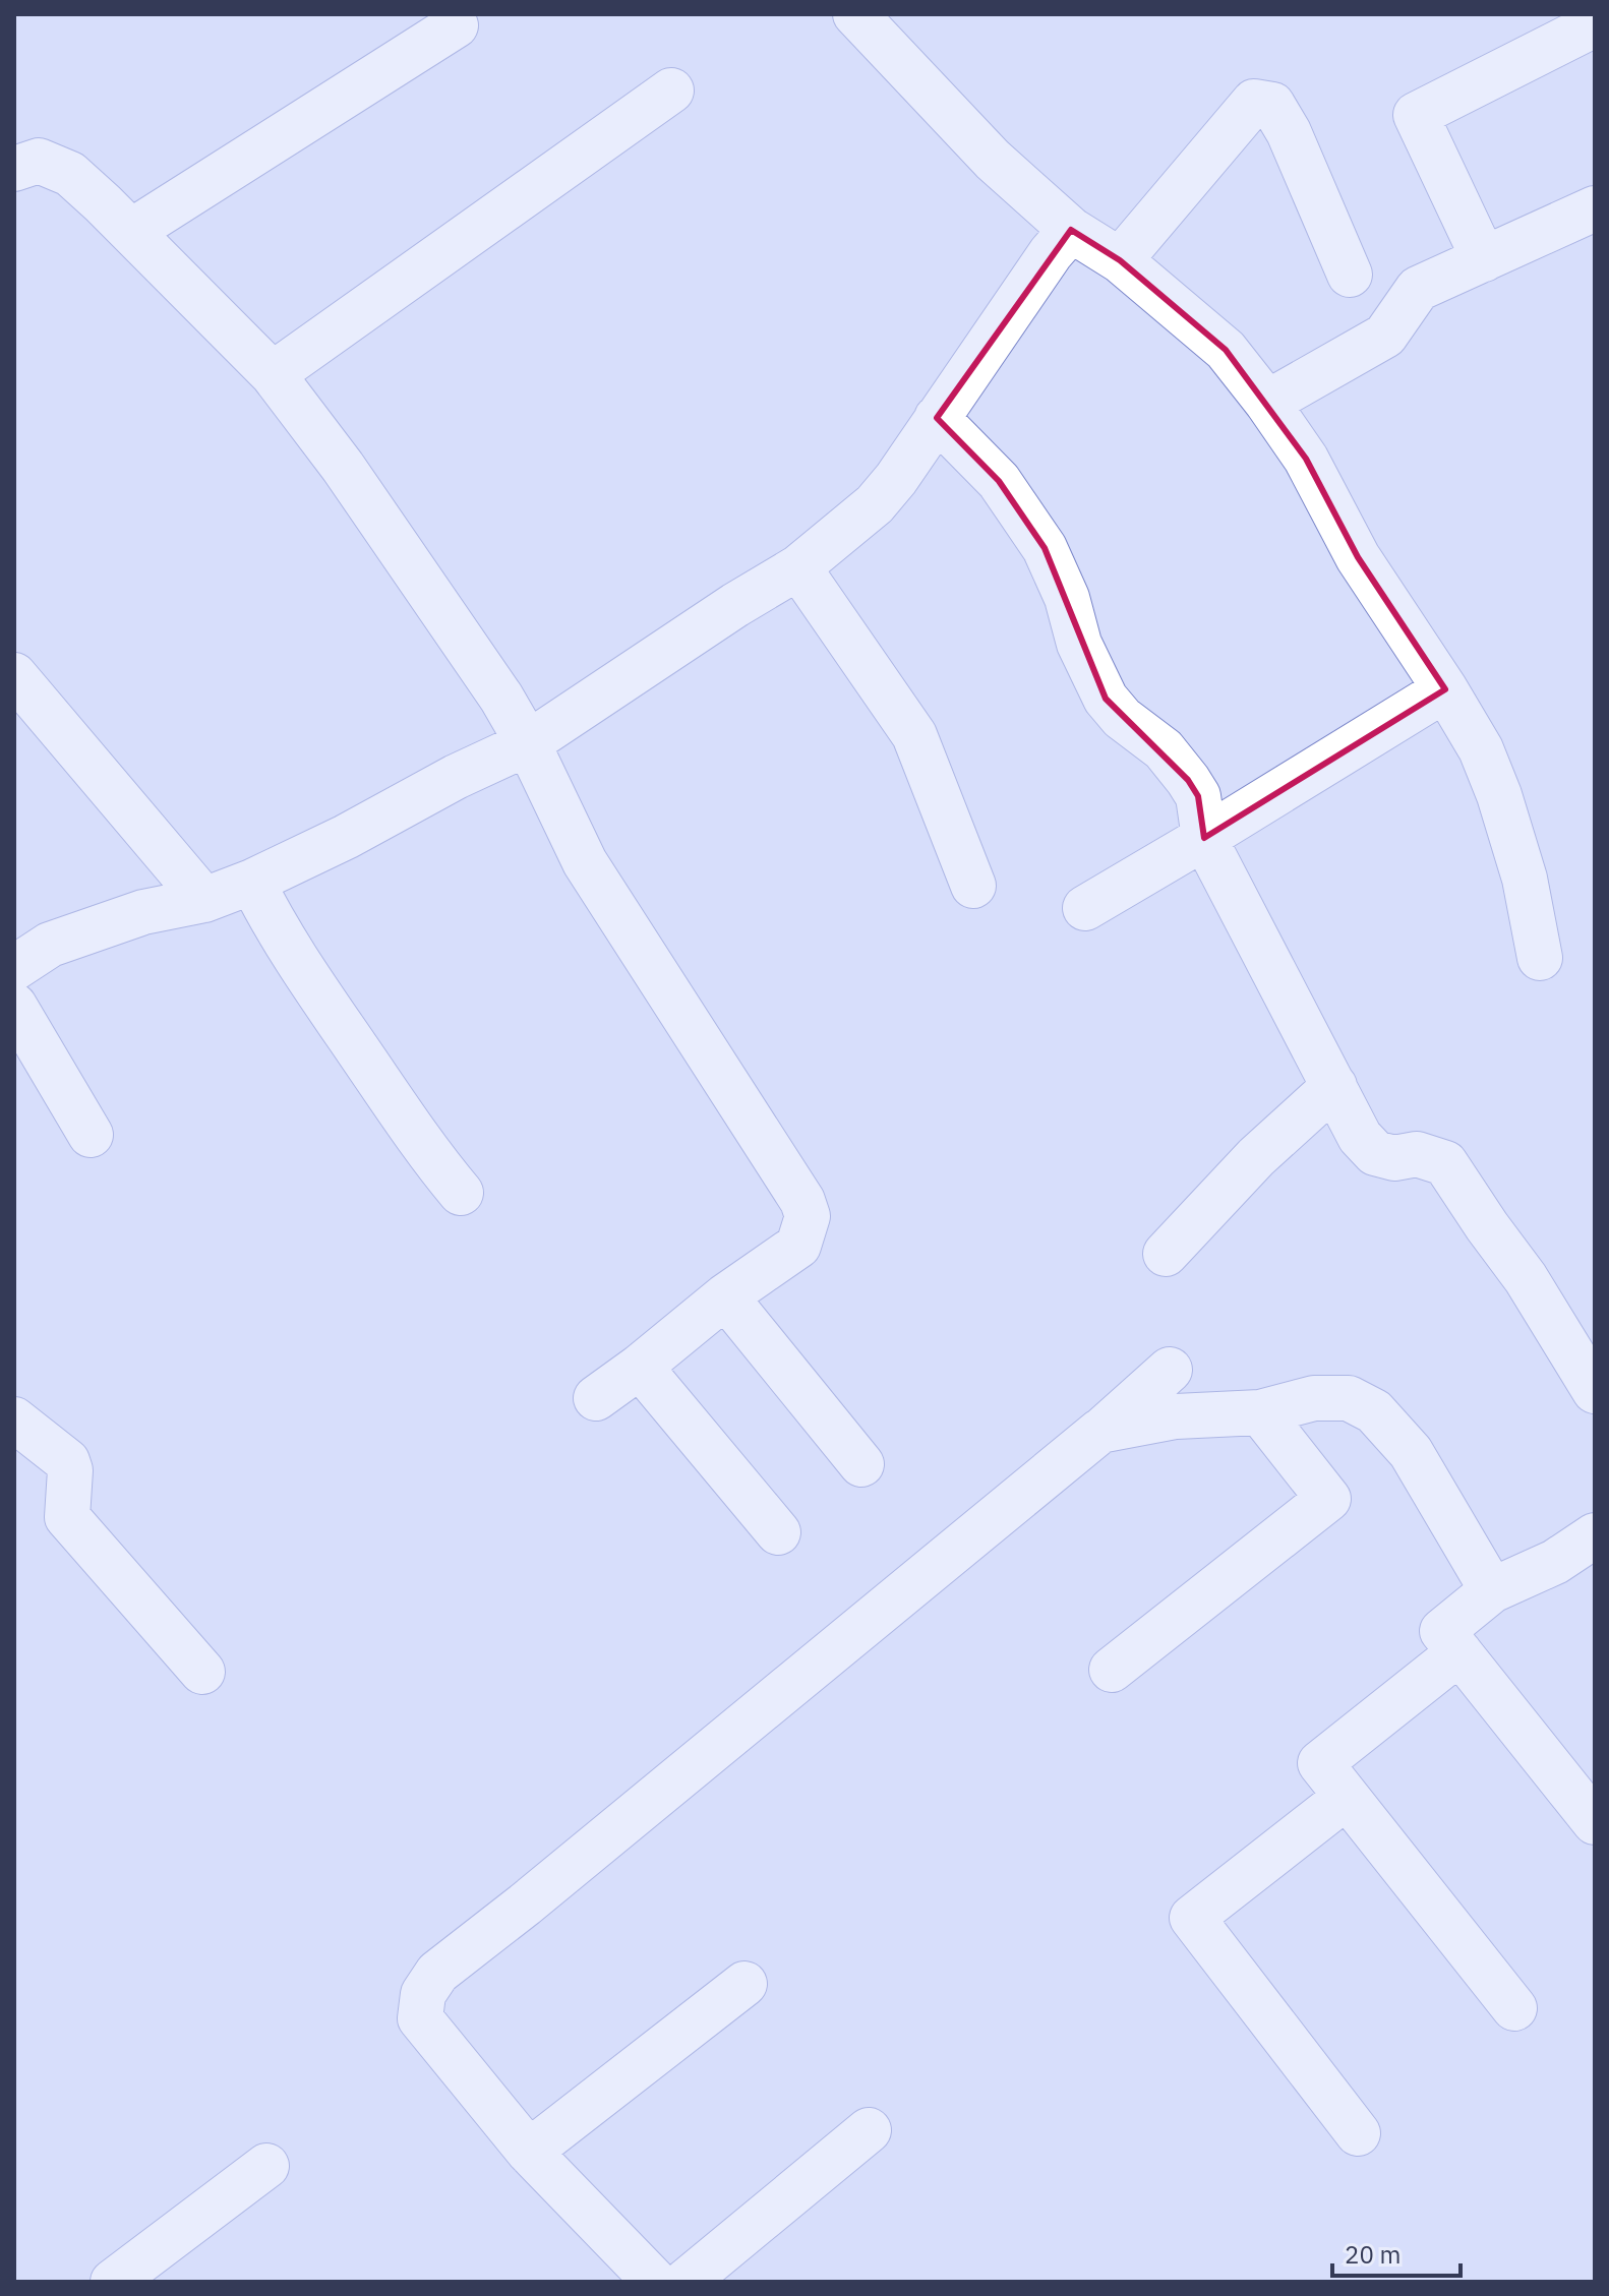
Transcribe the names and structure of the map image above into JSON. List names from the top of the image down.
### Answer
{
  "scale_bar": "20 m"
}
